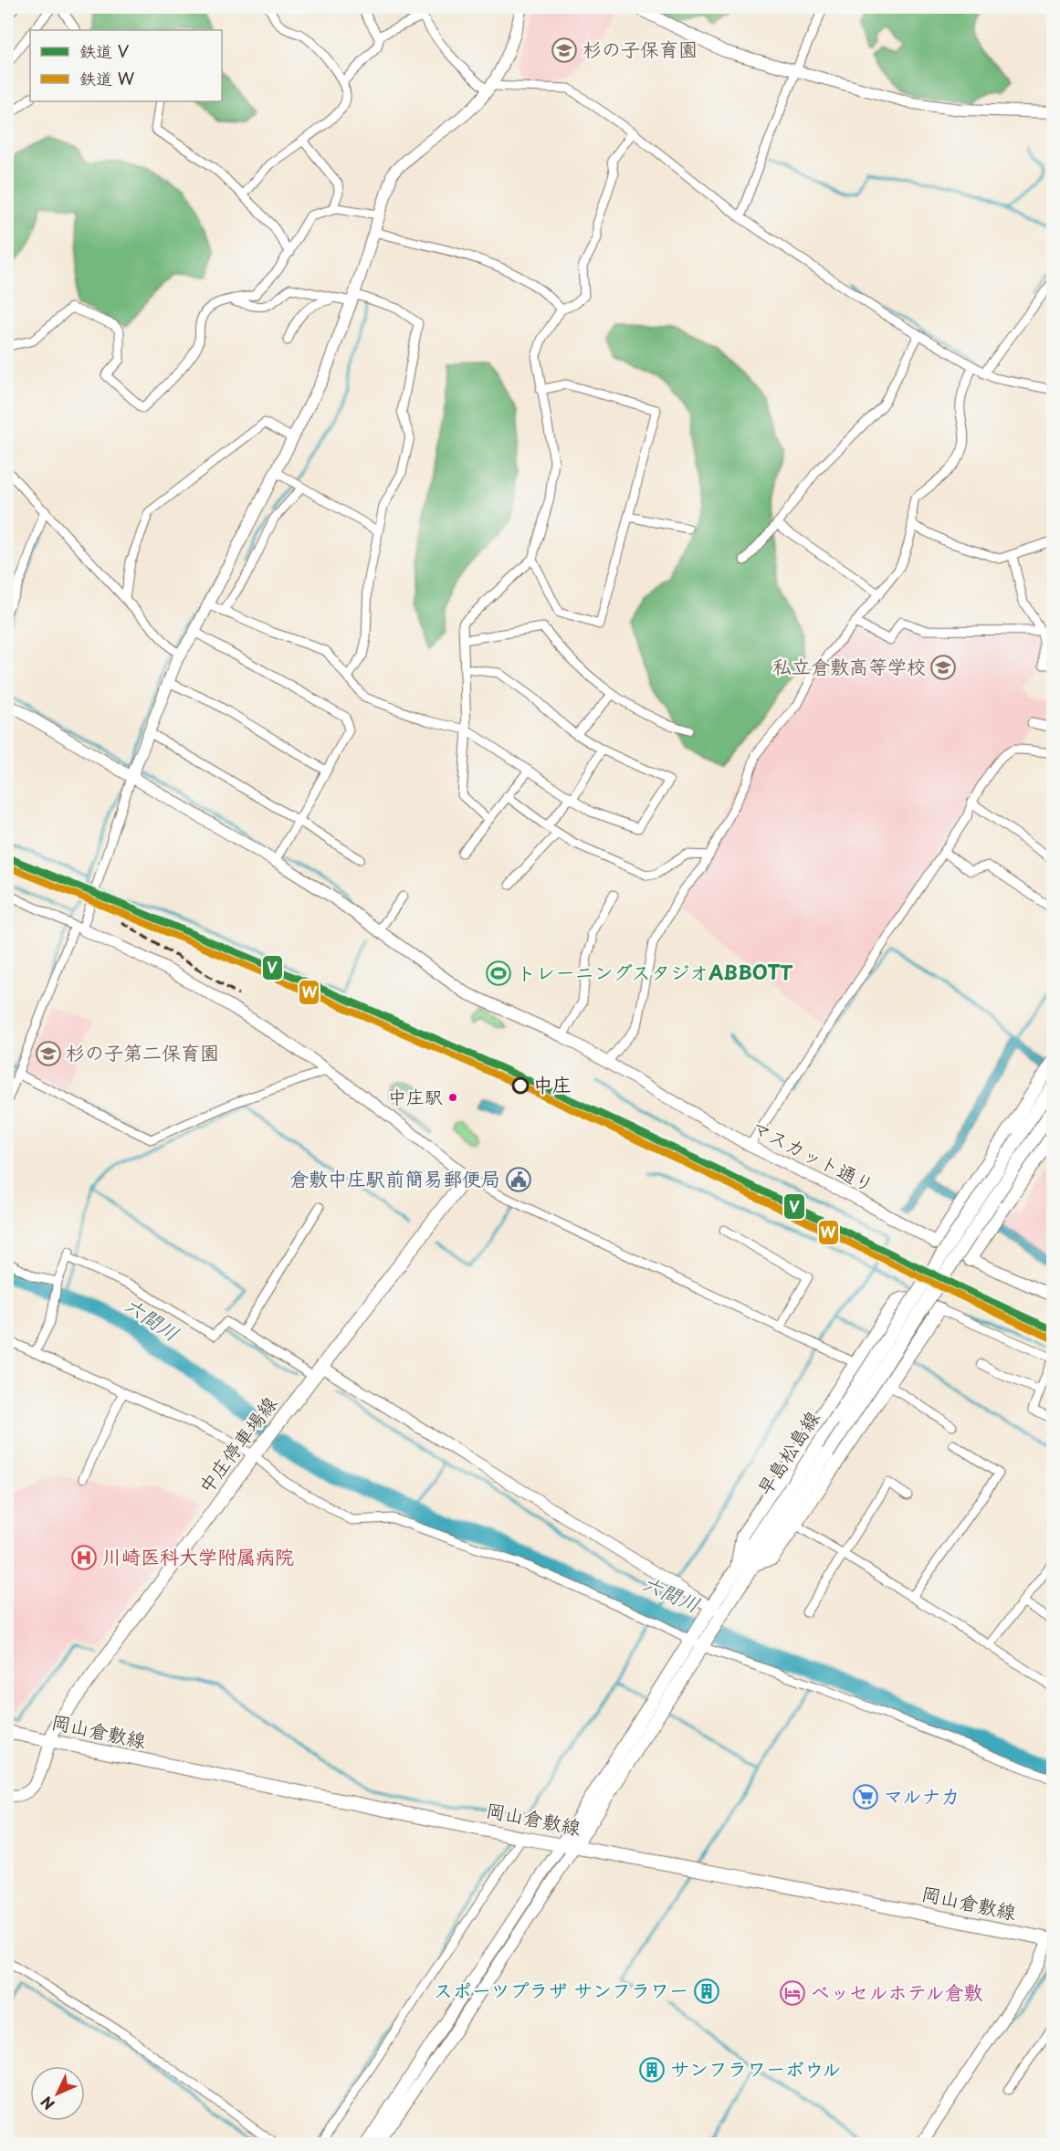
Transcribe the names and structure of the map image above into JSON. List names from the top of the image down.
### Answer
{
  "streets": {
    "main road": ["中庄停車場線", "早島松島線", "岡山倉敷線"],
    "street": ["マスカット通り"]
  },
  "crossings": [
    ["中庄停車場線", "岡山倉敷線"],
    ["早島松島線", "岡山倉敷線"]
  ],
  "water": ["六間川"],
  "places": {
    "school or university": ["杉の子保育園", "私立倉敷高等学校", "杉の子第二保育園"],
    "sports": ["トレーニングスタジオABBOTT"],
    "other": ["中庄", "中庄駅"],
    "public building": ["倉敷中庄駅前簡易郵便局"],
    "hospital": ["川崎医科大学附属病院"],
    "supermarket": ["マルナカ"],
    "building": ["スポーツプラザ サンフラワー", "サンフラワーボウル"],
    "hotel": ["ベッセルホテル倉敷"]
  },
  "lines": ["rail line V", "rail line W"],
  "legend": ["鉄道 V", "鉄道 W"],
  "north": "bottom left"
}
